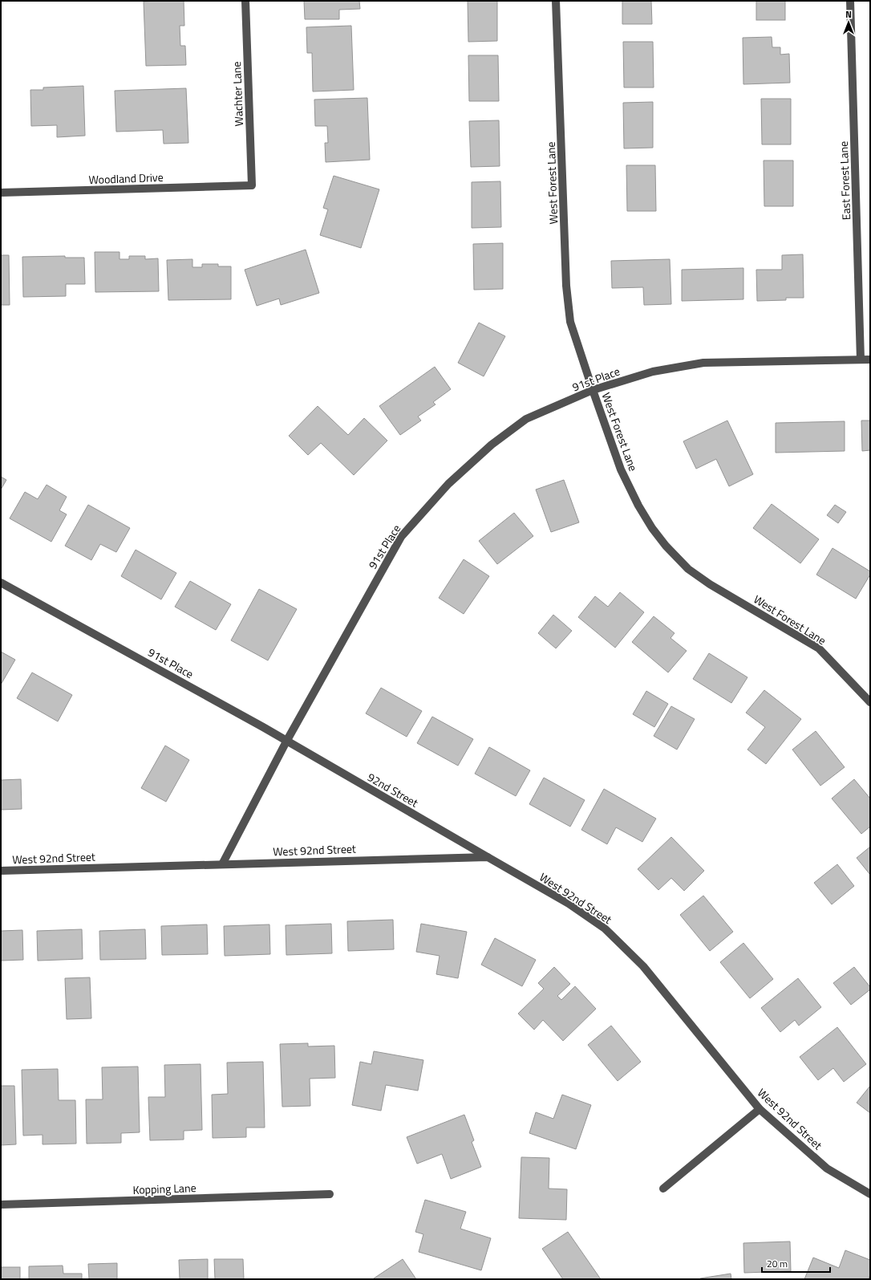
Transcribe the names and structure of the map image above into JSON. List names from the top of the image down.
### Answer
{
  "streets": {
    "street": [
      "Wachter Lane",
      "Woodland Drive",
      "East Forest Lane",
      "West Forest Lane",
      "91st Place",
      "92nd Street",
      "West 92nd Street",
      "Kopping Lane"
    ]
  },
  "crossings": [
    ["Wachter Lane", "Woodland Drive"],
    ["East Forest Lane", "91st Place"],
    ["West Forest Lane", "91st Place"],
    ["91st Place", "92nd Street"],
    ["92nd Street", "West 92nd Street"]
  ],
  "scale_bar": "20 m",
  "north": "top"
}
